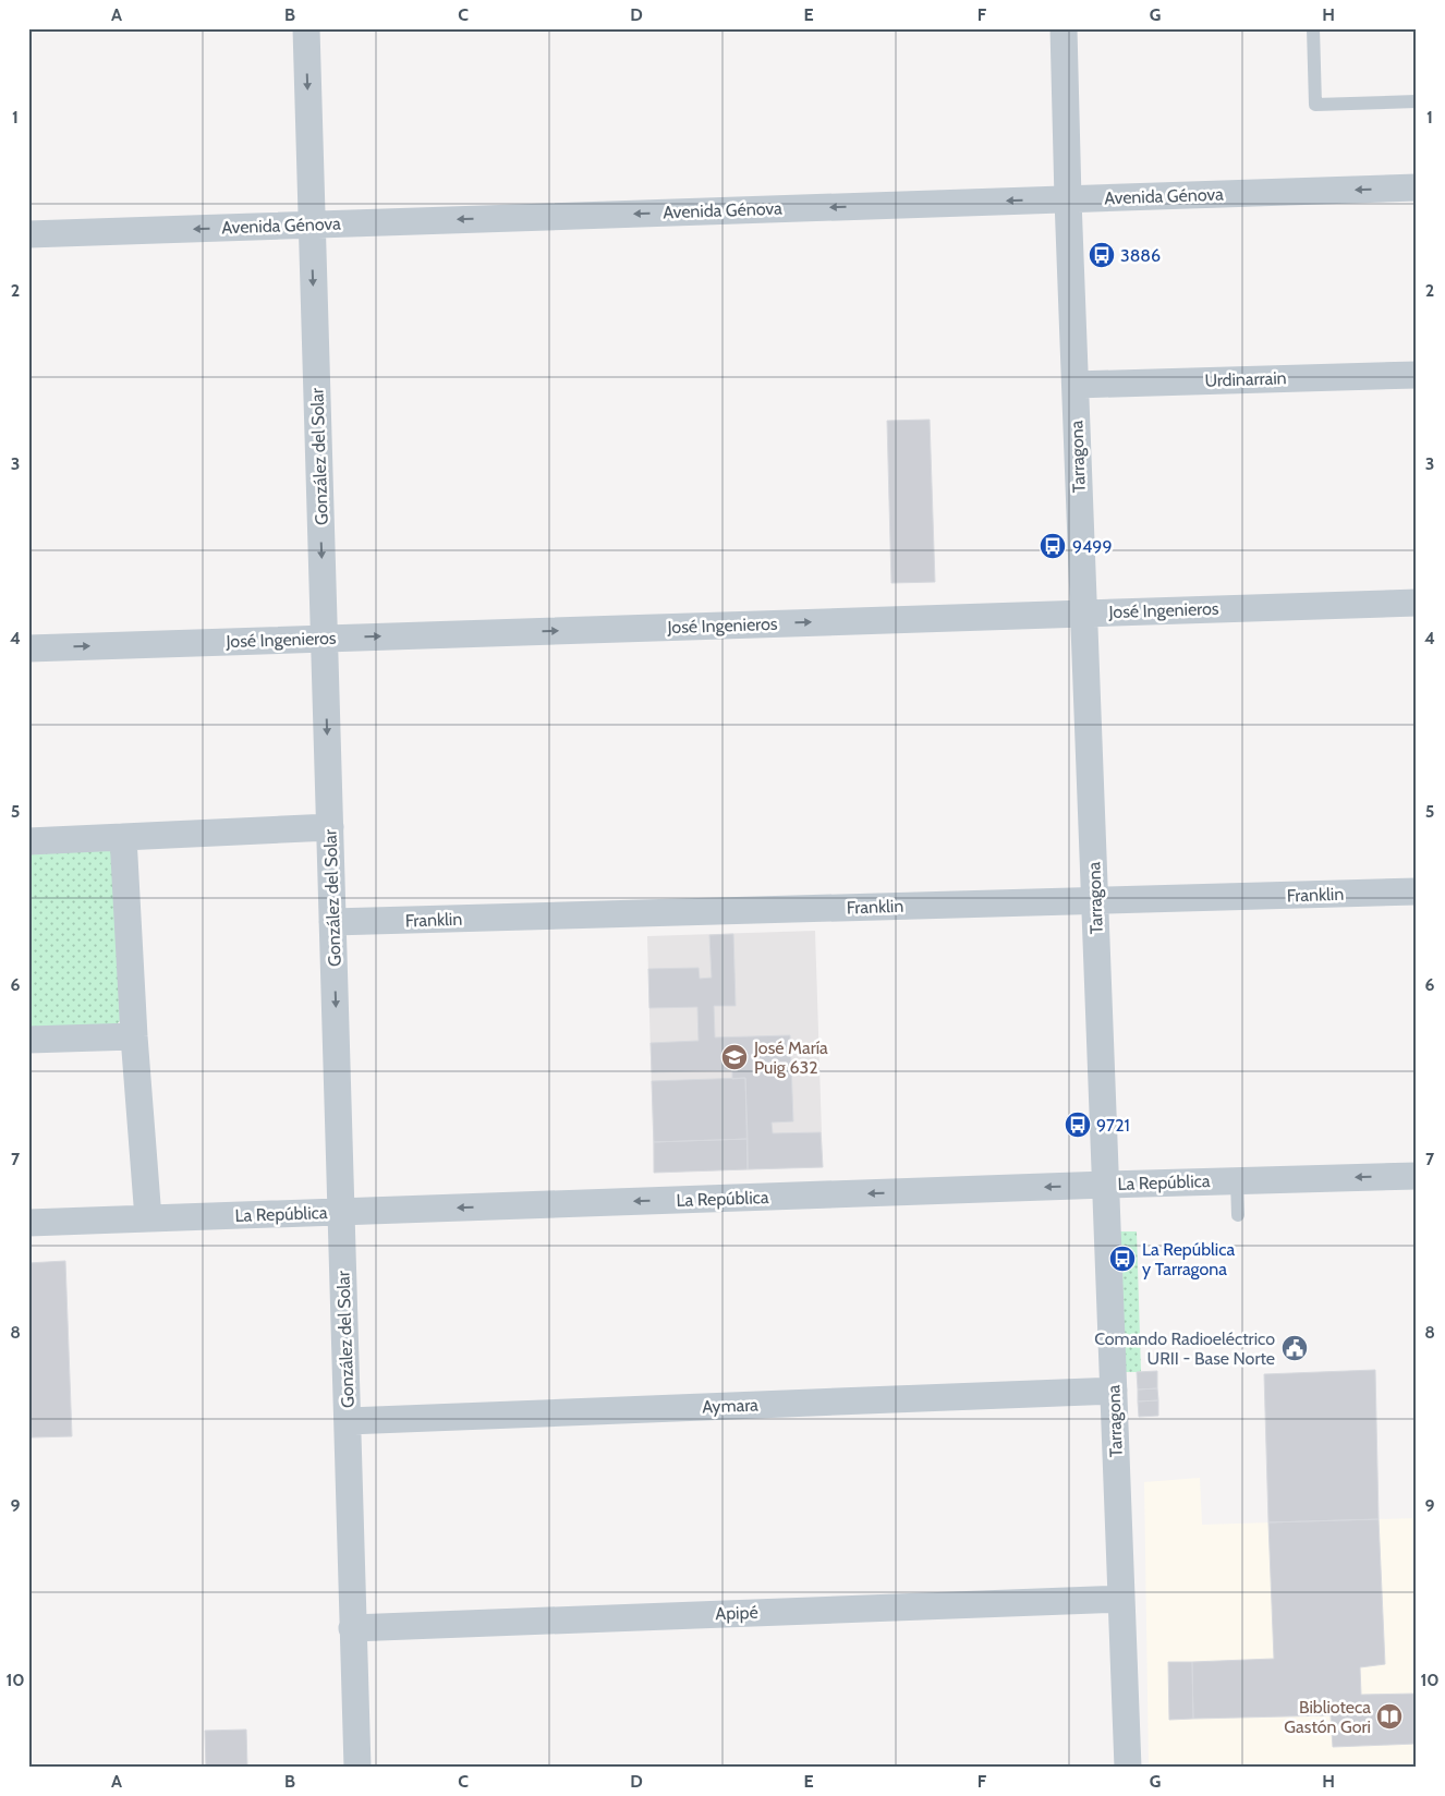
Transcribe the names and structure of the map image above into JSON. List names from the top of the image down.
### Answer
{
  "streets": {
    "street": [
      "Avenida Génova",
      "Urdinarrain",
      "González del Solar",
      "Tarragona",
      "José Ingenieros",
      "Franklin",
      "La República",
      "Aymara",
      "Apipé"
    ]
  },
  "crossings": [
    ["Avenida Génova", "González del Solar"],
    ["Avenida Génova", "Tarragona"],
    ["Urdinarrain", "Tarragona"],
    ["González del Solar", "José Ingenieros"],
    ["González del Solar", "Franklin"],
    ["González del Solar", "La República"],
    ["González del Solar", "Aymara"],
    ["González del Solar", "Apipé"],
    ["Tarragona", "José Ingenieros"],
    ["Tarragona", "Franklin"],
    ["Tarragona", "La República"],
    ["Tarragona", "Aymara"],
    ["Tarragona", "Apipé"]
  ],
  "one_way": [
    "Avenida Génova",
    "González del Solar",
    "José Ingenieros",
    "La República"
  ],
  "places": {
    "bus stop": [
      "3886",
      "9499",
      "9721",
      "La República y Tarragona"
    ],
    "school or university": ["José María Puig 632"],
    "public building": ["Comando Radioeléctrico URII - Base Norte"],
    "library": ["Biblioteca Gastón Gori"]
  },
  "grid": {
    "columns": [
      "A",
      "B",
      "C",
      "D",
      "E",
      "F",
      "G",
      "H"
    ],
    "rows": [
      "1",
      "2",
      "3",
      "4",
      "5",
      "6",
      "7",
      "8",
      "9",
      "10"
    ]
  }
}
